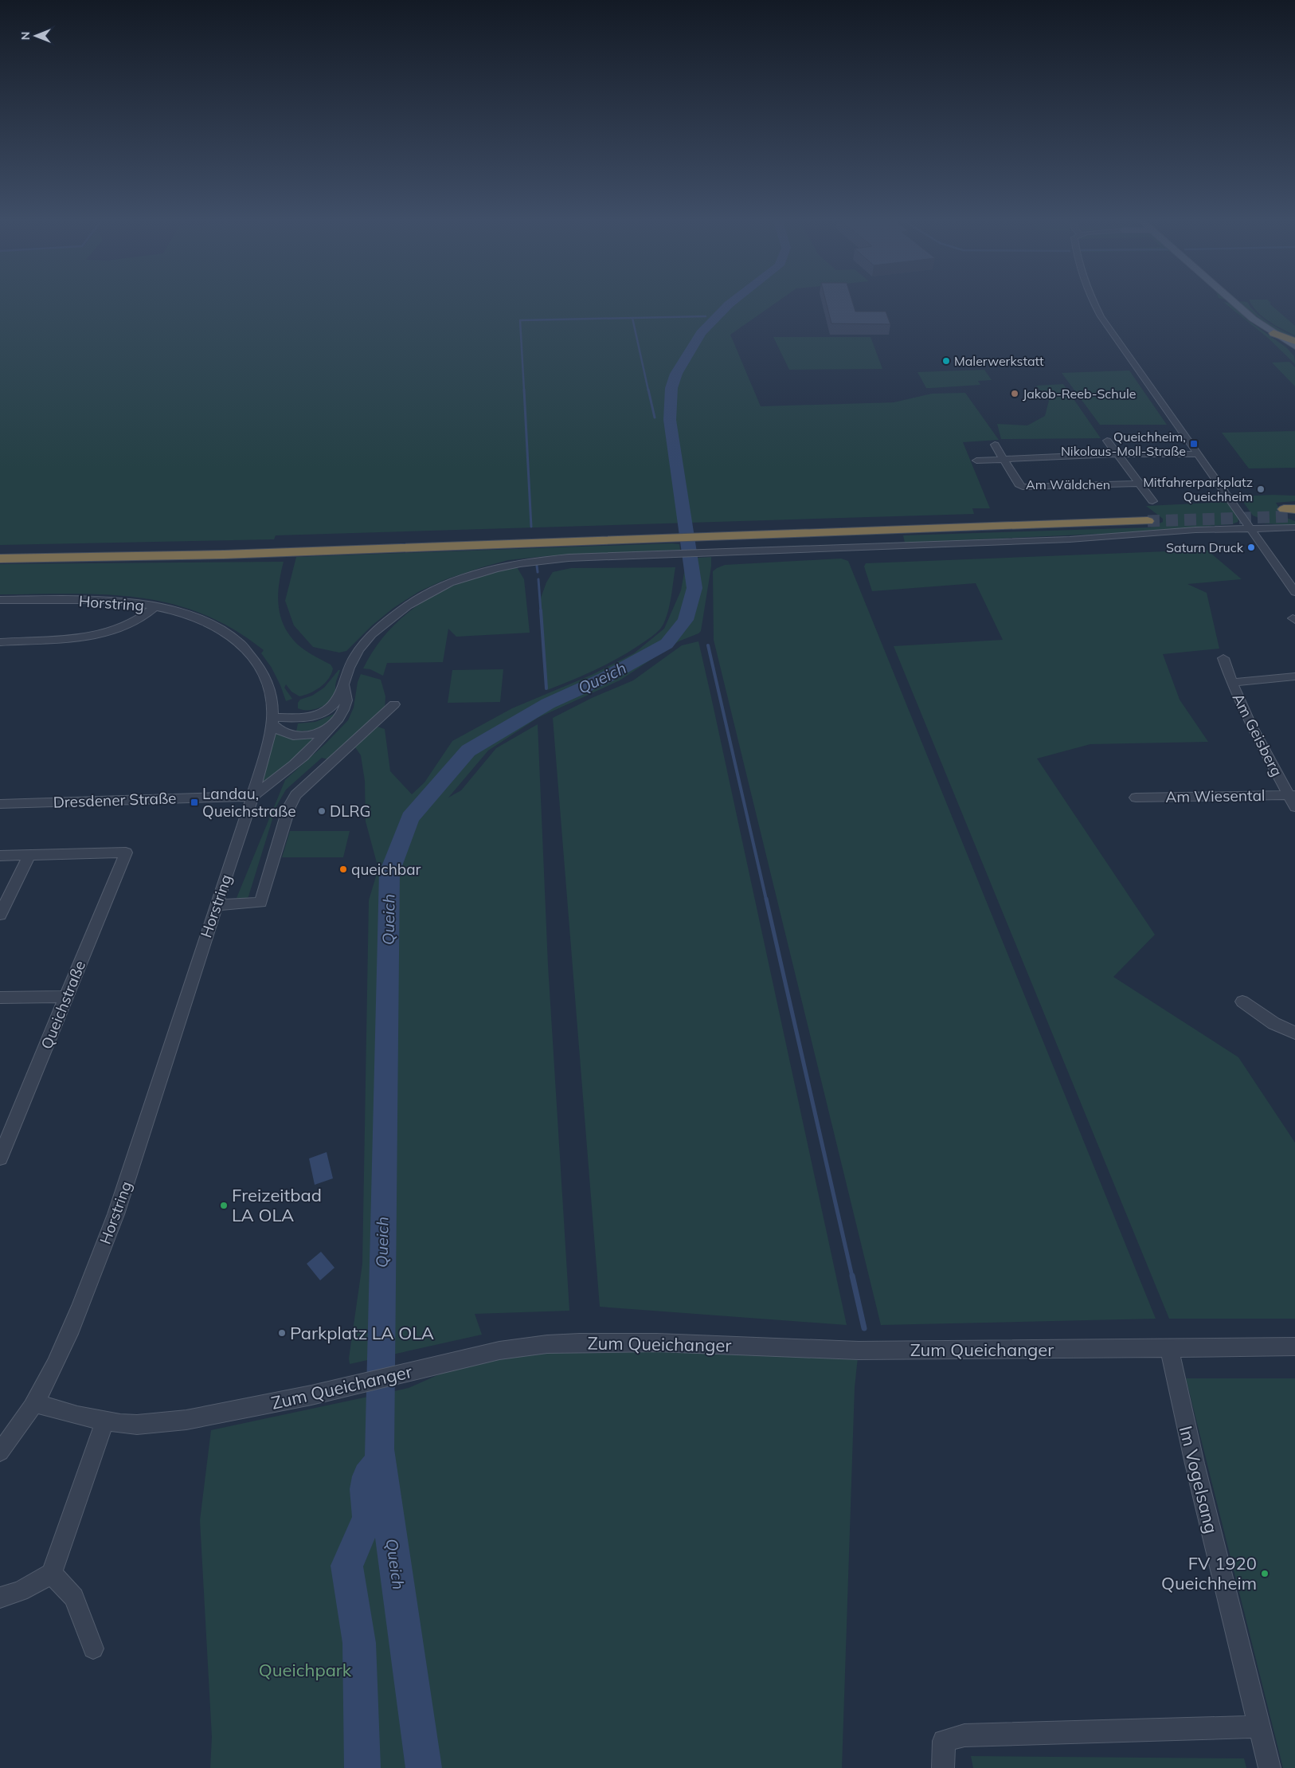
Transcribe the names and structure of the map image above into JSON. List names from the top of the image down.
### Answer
{
  "streets": {
    "street": [
      "Am Wäldchen",
      "Horstring",
      "Am Geisberg",
      "Am Wiesental",
      "Dresdener Straße",
      "Queichstraße",
      "Zum Queichanger",
      "Im Vogelsang"
    ]
  },
  "crossings": [
    ["Horstring", "Dresdener Straße"],
    ["Horstring", "Zum Queichanger"],
    ["Am Geisberg", "Am Wiesental"],
    ["Zum Queichanger", "Im Vogelsang"]
  ],
  "water": ["Queich"],
  "parks": ["Queichpark"],
  "places": {
    "other": [
      "Malerwerkstatt",
      "Jakob-Reeb-Schule",
      "Mitfahrerparkplatz Queichheim",
      "Saturn Druck",
      "DLRG",
      "queichbar",
      "Freizeitbad LA OLA",
      "Parkplatz LA OLA",
      "FV 1920 Queichheim"
    ],
    "transit": ["Queichheim, Nikolaus-Moll-Straße", "Landau, Queichstraße"]
  },
  "north": "left"
}
